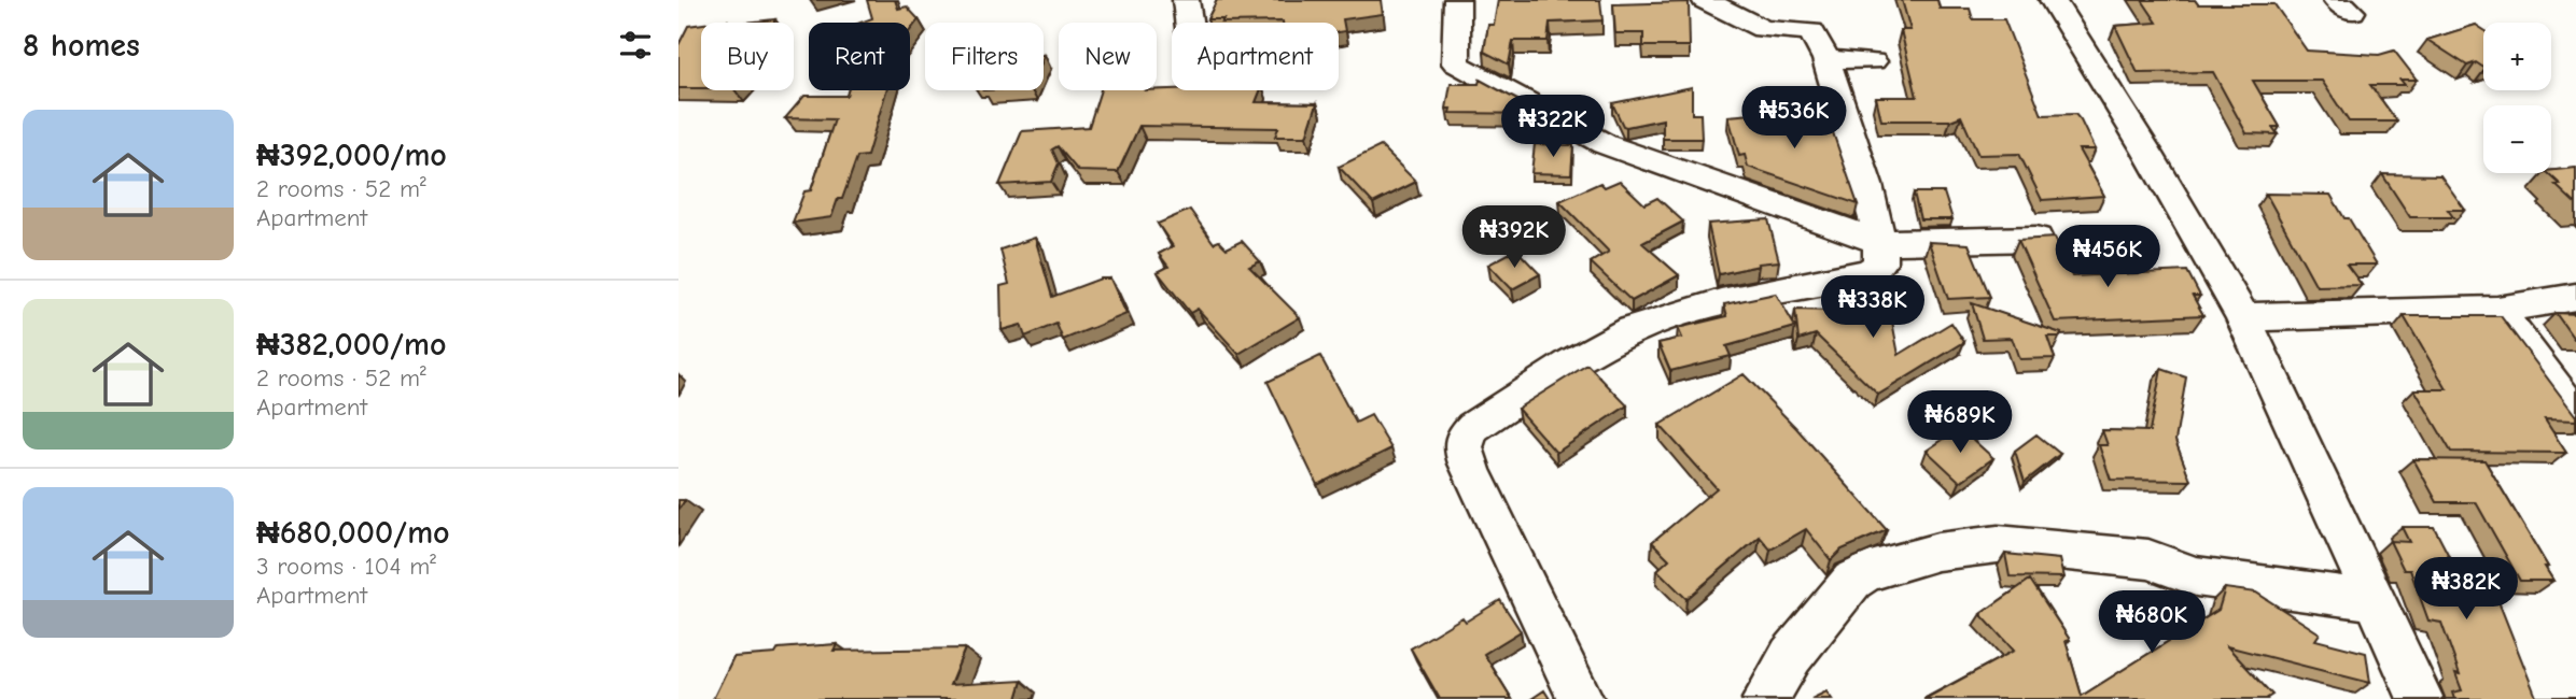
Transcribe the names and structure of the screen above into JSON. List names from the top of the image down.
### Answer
{
  "page": {
    "heading": "8 homes",
    "map_buttons": ["+", "−"],
    "chip": [
      "Buy",
      "Rent",
      "Filters",
      "New",
      "Apartment"
    ],
    "price": [
      "₦536K",
      "₦322K",
      "₦392K",
      "₦456K",
      "₦338K",
      "₦689K",
      "₦382K",
      "₦680K"
    ],
    "list": [
      {
        "name": "₦392,000/mo",
        "note": "2 rooms · 52 m² · Apartment"
      },
      {
        "name": "₦382,000/mo",
        "note": "2 rooms · 52 m² · Apartment"
      },
      {
        "name": "₦680,000/mo",
        "note": "3 rooms · 104 m² · Apartment"
      }
    ]
  }
}
